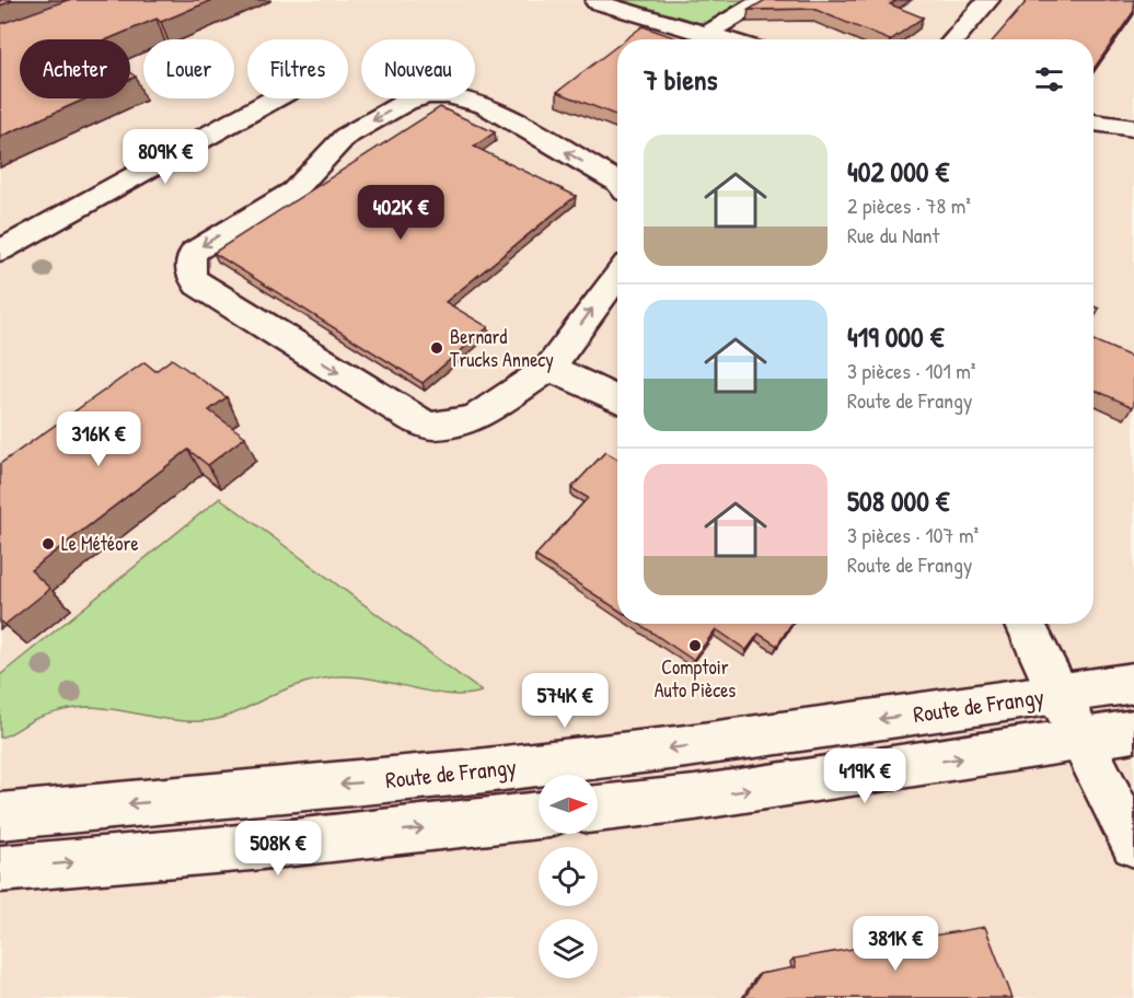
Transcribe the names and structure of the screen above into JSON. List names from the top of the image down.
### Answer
{
  "streets": {
    "main road": ["Route de Frangy"]
  },
  "places": ["Bernard Trucks Annecy", "Le Météore", "Comptoir Auto Pièces"],
  "north": "right",
  "page": {
    "chip": [
      "Acheter",
      "Louer",
      "Filtres",
      "Nouveau"
    ],
    "heading": "7 biens",
    "list": [
      {
        "name": "402 000 €",
        "note": "2 pièces · 78 m² · Rue du Nant"
      },
      {
        "name": "419 000 €",
        "note": "3 pièces · 101 m² · Route de Frangy"
      },
      {
        "name": "508 000 €",
        "note": "3 pièces · 107 m² · Route de Frangy"
      }
    ],
    "price": [
      "809K €",
      "402K €",
      "316K €",
      "574K €",
      "419K €",
      "508K €",
      "381K €"
    ]
  }
}
